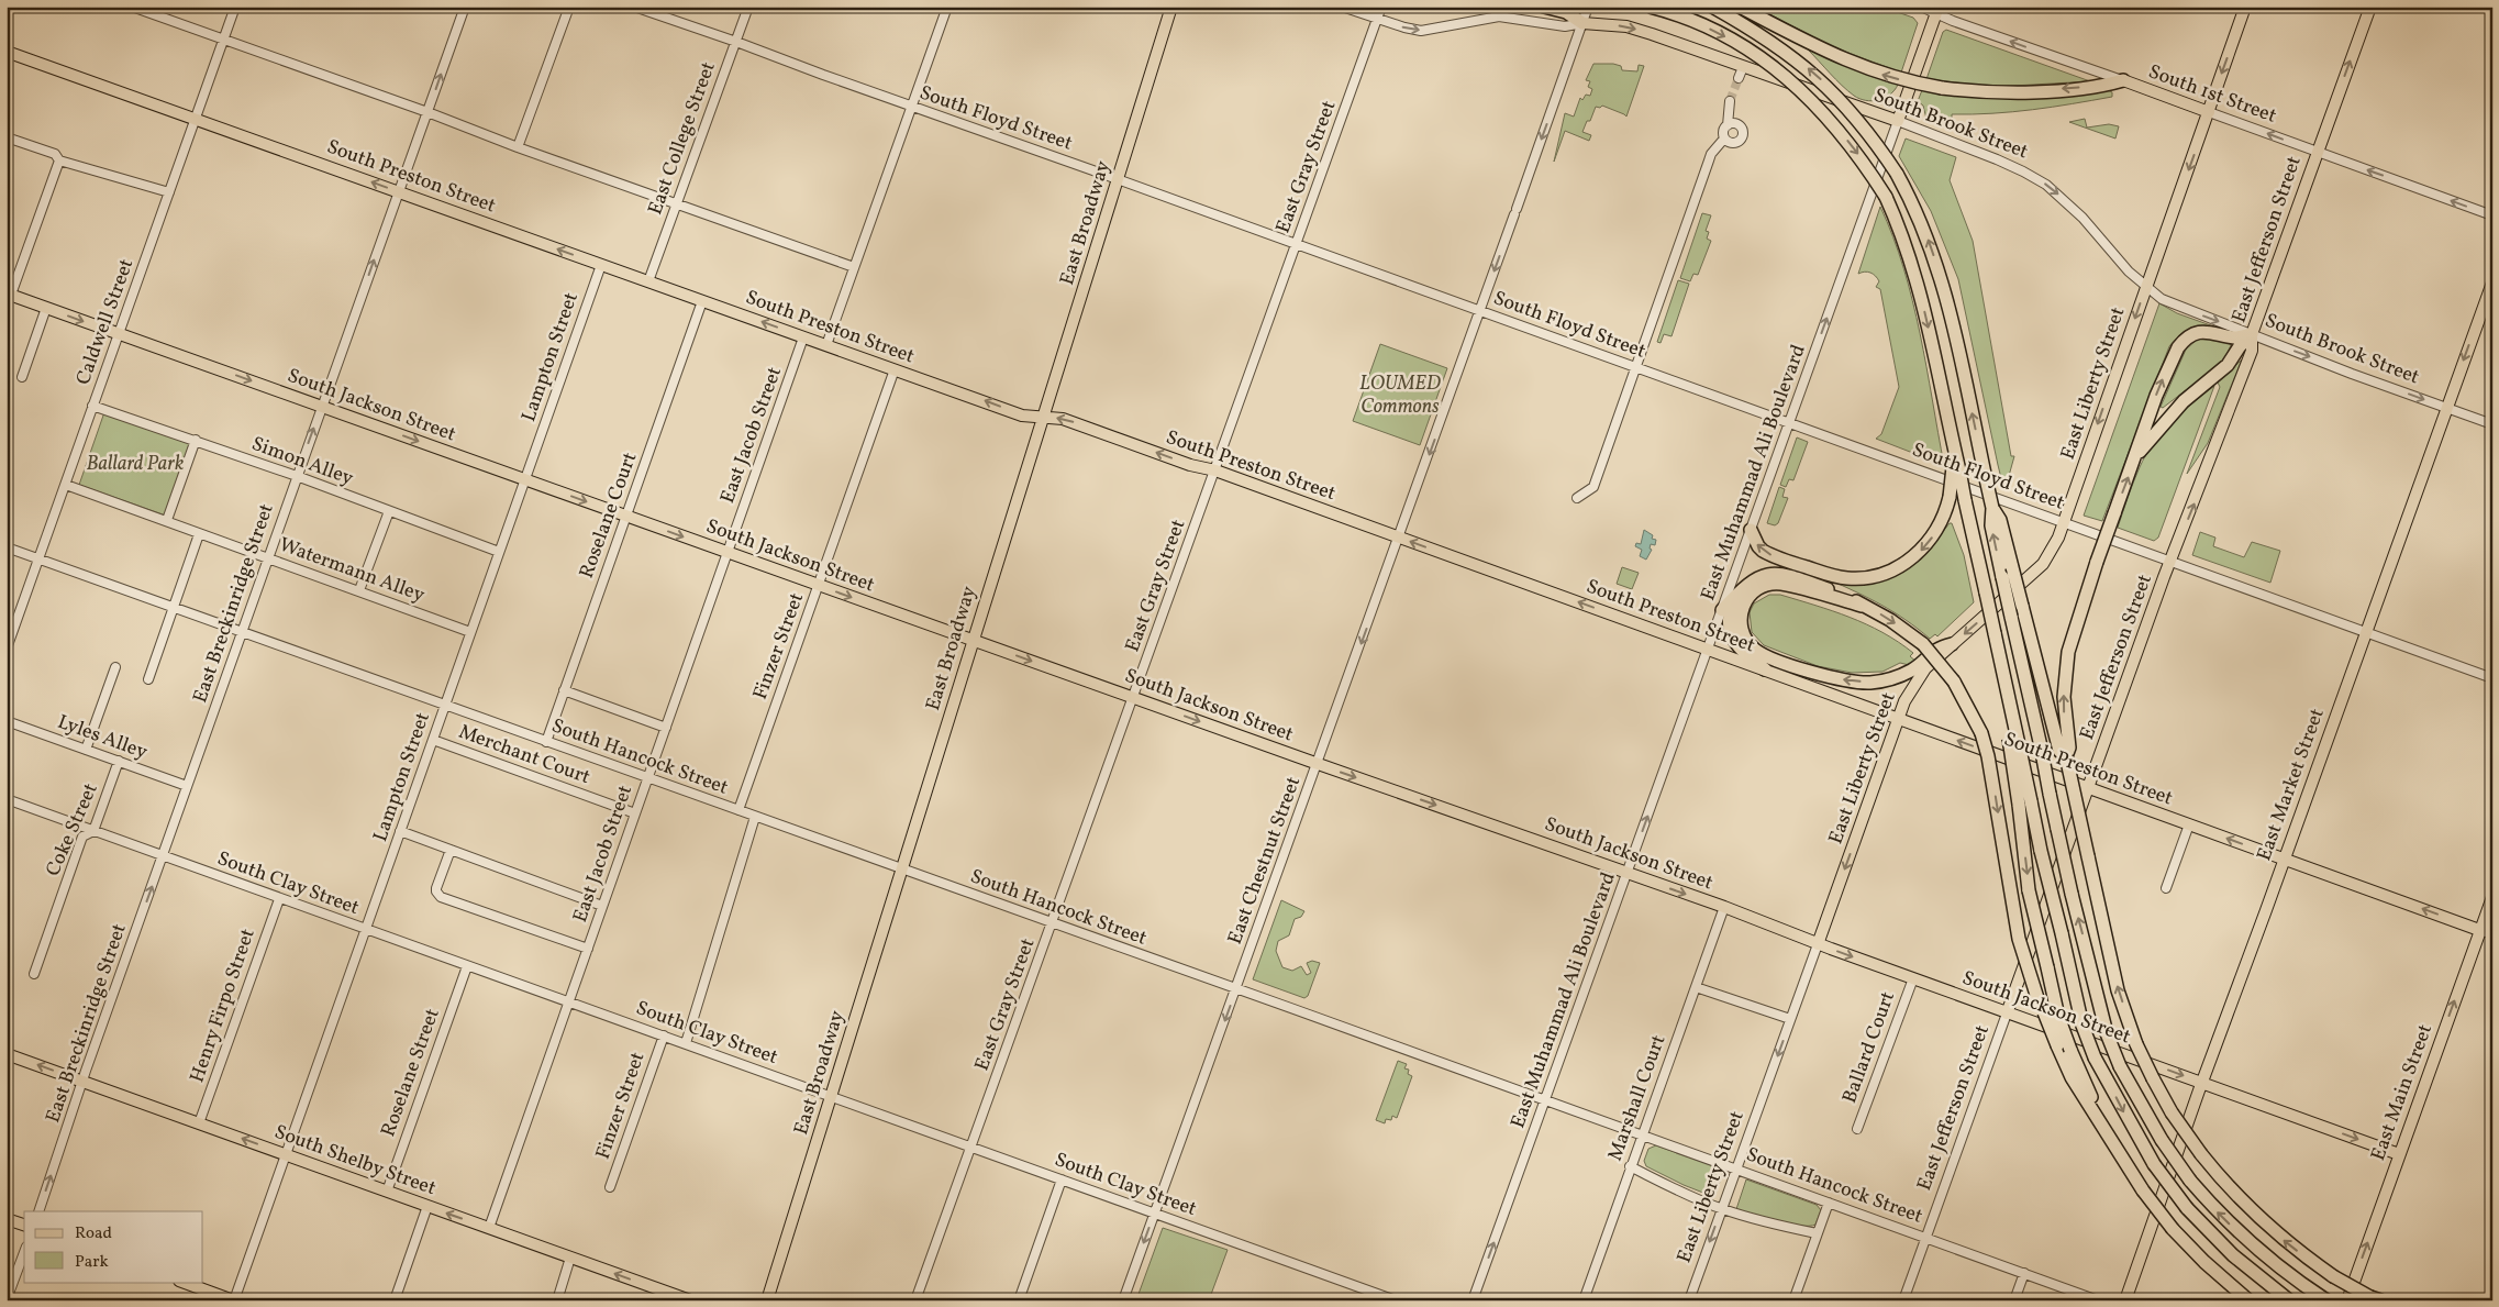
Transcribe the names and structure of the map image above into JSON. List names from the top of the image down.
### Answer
{
  "streets": {
    "main road": [
      "South 1st Street",
      "South Brook Street",
      "South Preston Street",
      "East Broadway",
      "East Jefferson Street",
      "East Liberty Street",
      "South Jackson Street",
      "East Market Street",
      "East Main Street",
      "South Shelby Street"
    ],
    "street": [
      "South Floyd Street",
      "East College Street",
      "East Gray Street",
      "Caldwell Street",
      "Lampton Street",
      "East Jacob Street",
      "Simon Alley",
      "East Muhammad Ali Boulevard",
      "Roselane Court",
      "Watermann Alley",
      "East Breckinridge Street",
      "Finzer Street",
      "Lyles Alley",
      "Merchant Court",
      "South Hancock Street",
      "Coke Street",
      "East Chestnut Street",
      "South Clay Street",
      "Henry Firpo Street",
      "Ballard Court",
      "Roselane Street",
      "Marshall Court"
    ]
  },
  "crossings": [
    ["South 1st Street", "East Jefferson Street"],
    ["South 1st Street", "East Liberty Street"],
    ["South Floyd Street", "East College Street"],
    ["South Floyd Street", "East Gray Street"],
    ["South Floyd Street", "East Broadway"],
    ["South Floyd Street", "East Jefferson Street"],
    ["South Floyd Street", "East Liberty Street"],
    ["South Floyd Street", "East Muhammad Ali Boulevard"],
    ["South Floyd Street", "East Market Street"],
    ["South Floyd Street", "East Chestnut Street"],
    ["South Brook Street", "East Gray Street"],
    ["South Brook Street", "East Jefferson Street"],
    ["South Brook Street", "East Liberty Street"],
    ["South Brook Street", "East Muhammad Ali Boulevard"],
    ["South Brook Street", "East Market Street"],
    ["South Brook Street", "East Chestnut Street"],
    ["East College Street", "South Preston Street"],
    ["East Gray Street", "South Preston Street"],
    ["East Gray Street", "South Jackson Street"],
    ["East Gray Street", "South Hancock Street"],
    ["East Gray Street", "South Clay Street"],
    ["South Preston Street", "East Broadway"],
    ["South Preston Street", "East Jefferson Street"],
    ["South Preston Street", "Caldwell Street"],
    ["South Preston Street", "Lampton Street"],
    ["South Preston Street", "East Liberty Street"],
    ["South Preston Street", "East Jacob Street"],
    ["South Preston Street", "East Muhammad Ali Boulevard"],
    ["South Preston Street", "Roselane Court"],
    ["South Preston Street", "East Breckinridge Street"],
    ["South Preston Street", "Finzer Street"],
    ["South Preston Street", "East Market Street"],
    ["South Preston Street", "East Chestnut Street"],
    ["South Preston Street", "East Main Street"],
    ["East Broadway", "South Jackson Street"],
    ["East Broadway", "South Hancock Street"],
    ["East Broadway", "South Clay Street"],
    ["East Jefferson Street", "South Jackson Street"],
    ["East Jefferson Street", "South Hancock Street"],
    ["Caldwell Street", "South Jackson Street"],
    ["Caldwell Street", "Simon Alley"],
    ["Caldwell Street", "Watermann Alley"],
    ["Caldwell Street", "South Hancock Street"],
    ["Lampton Street", "South Jackson Street"],
    ["Lampton Street", "Simon Alley"],
    ["Lampton Street", "Watermann Alley"],
    ["Lampton Street", "Merchant Court"],
    ["Lampton Street", "South Hancock Street"],
    ["Lampton Street", "South Clay Street"],
    ["Lampton Street", "South Shelby Street"],
    ["East Liberty Street", "South Jackson Street"],
    ["East Liberty Street", "South Hancock Street"],
    ["South Jackson Street", "East Jacob Street"],
    ["South Jackson Street", "East Muhammad Ali Boulevard"],
    ["South Jackson Street", "Roselane Court"],
    ["South Jackson Street", "East Breckinridge Street"],
    ["South Jackson Street", "Finzer Street"],
    ["South Jackson Street", "East Market Street"],
    ["South Jackson Street", "East Chestnut Street"],
    ["South Jackson Street", "Ballard Court"],
    ["South Jackson Street", "East Main Street"],
    ["South Jackson Street", "Marshall Court"],
    ["East Jacob Street", "Merchant Court"],
    ["East Jacob Street", "South Hancock Street"],
    ["East Jacob Street", "South Clay Street"],
    ["East Jacob Street", "South Shelby Street"],
    ["Simon Alley", "East Breckinridge Street"],
    ["East Muhammad Ali Boulevard", "South Hancock Street"],
    ["Roselane Court", "South Hancock Street"],
    ["Watermann Alley", "East Breckinridge Street"],
    ["East Breckinridge Street", "Lyles Alley"],
    ["East Breckinridge Street", "South Hancock Street"],
    ["East Breckinridge Street", "South Clay Street"],
    ["East Breckinridge Street", "South Shelby Street"],
    ["Finzer Street", "South Hancock Street"],
    ["Finzer Street", "South Clay Street"],
    ["Lyles Alley", "Coke Street"],
    ["South Hancock Street", "East Chestnut Street"],
    ["South Hancock Street", "Marshall Court"],
    ["Coke Street", "South Clay Street"],
    ["East Chestnut Street", "South Clay Street"],
    ["South Clay Street", "Henry Firpo Street"],
    ["South Clay Street", "Roselane Street"],
    ["Henry Firpo Street", "South Shelby Street"],
    ["Roselane Street", "South Shelby Street"]
  ],
  "one_way": [
    "South 1st Street",
    "South Brook Street",
    "South Preston Street",
    "East Liberty Street",
    "South Jackson Street",
    "East Muhammad Ali Boulevard",
    "East Breckinridge Street",
    "East Chestnut Street",
    "East Main Street",
    "South Shelby Street"
  ],
  "parks": ["LOUMED Commons", "Ballard Park"],
  "legend": ["Road", "Park"]
}
